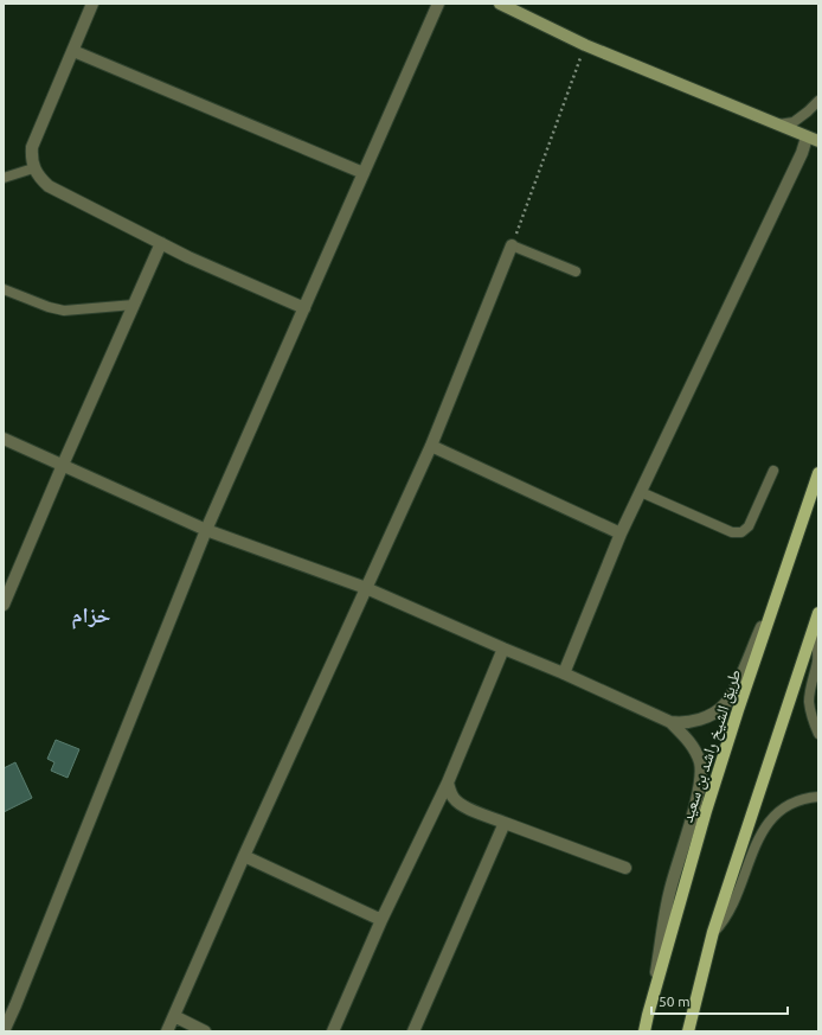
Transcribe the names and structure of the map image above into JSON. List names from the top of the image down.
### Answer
{
  "streets": {
    "main road": ["طريق الشيخ راشد بن سعيد"]
  },
  "districts": ["خزام"],
  "scale_bar": "50 m"
}
